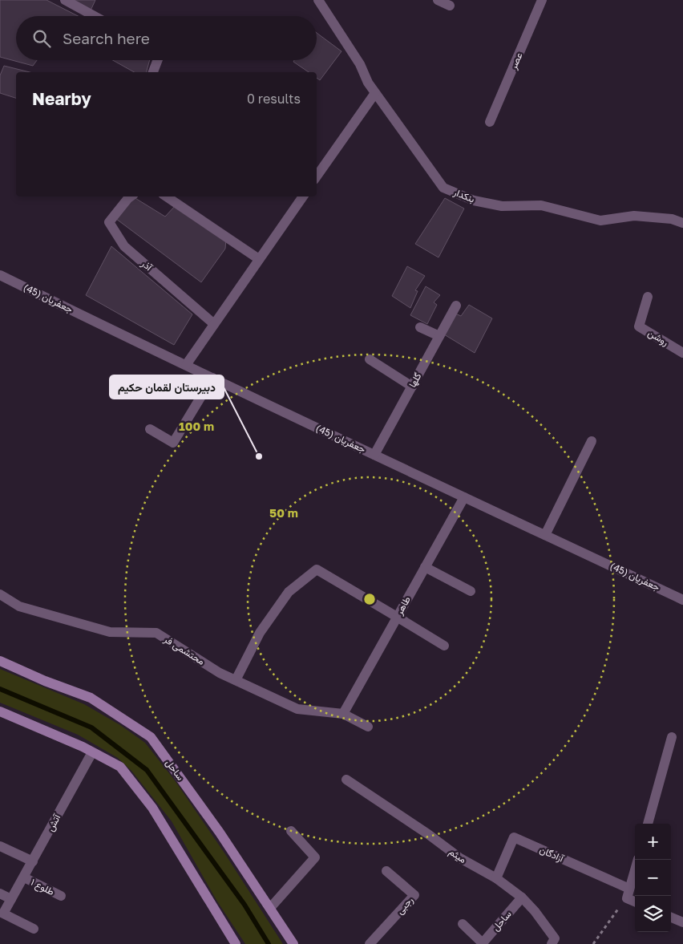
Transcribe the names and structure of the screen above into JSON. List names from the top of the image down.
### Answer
{
  "streets": {
    "street": [
      "عصر",
      "بنکدار",
      "آذر",
      "جعفریان (45)",
      "روشن",
      "گلها",
      "طاهر",
      "محتشمی فر",
      "ساحل",
      "آتش",
      "آزادگان",
      "میثم",
      "طلوع ۱",
      "رجبی"
    ]
  },
  "crossings": [
    ["جعفریان (45)", "گلها"],
    ["جعفریان (45)", "طاهر"],
    ["طاهر", "محتشمی فر"],
    ["ساحل", "میثم"],
    ["آتش", "طلوع ۱"],
    ["آزادگان", "میثم"]
  ],
  "places": ["دبیرستان لقمان حکیم"],
  "page": {
    "search": "Search here",
    "heading": ["Nearby", "0 results"],
    "map_buttons": ["+", "−"]
  },
  "rings": ["100 m", "50 m"]
}
